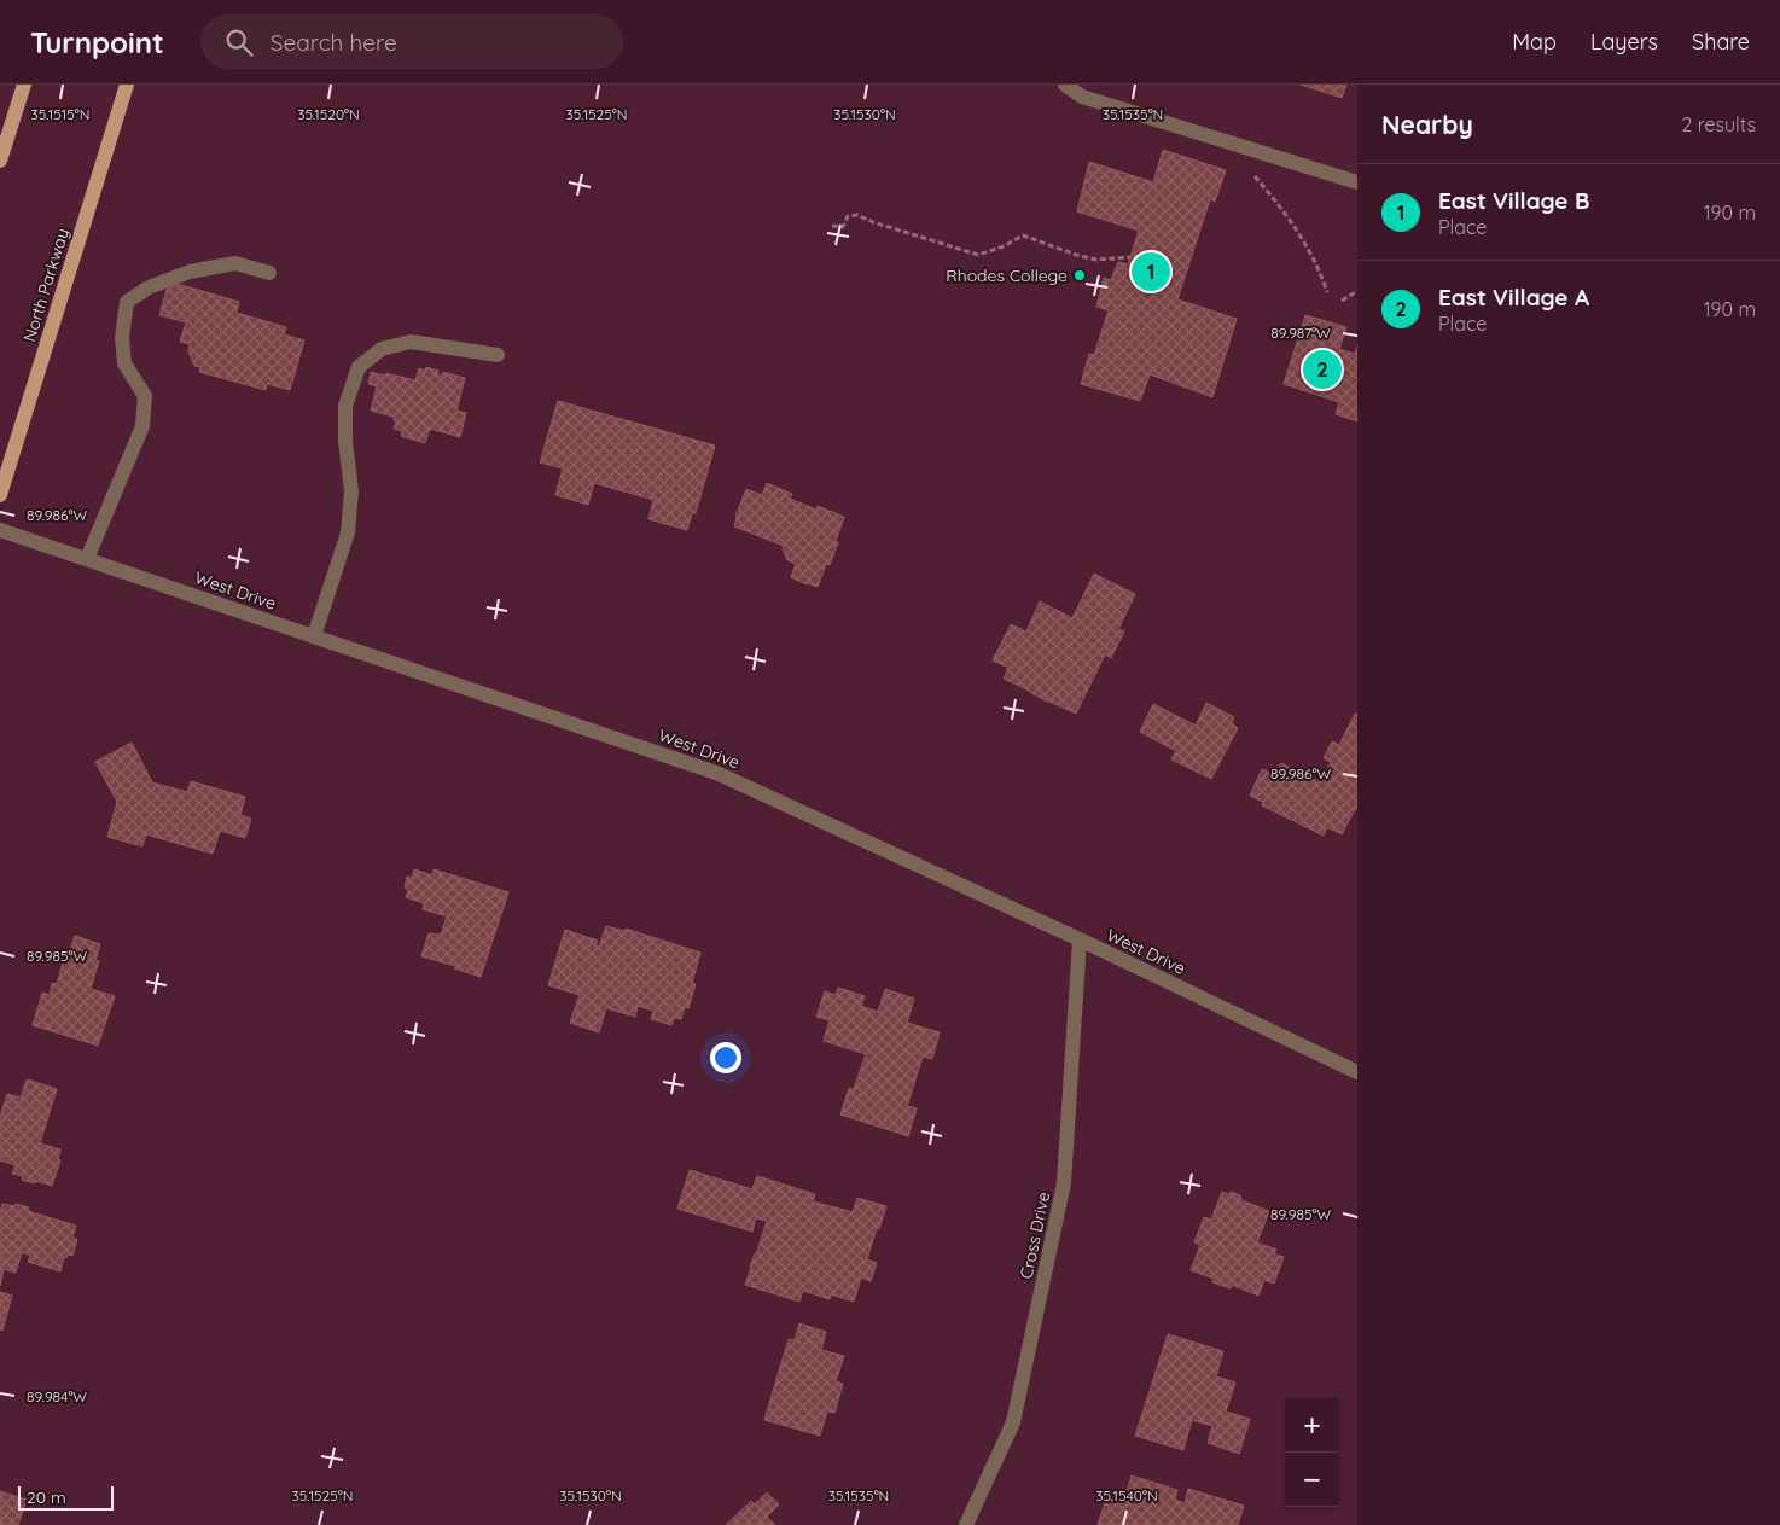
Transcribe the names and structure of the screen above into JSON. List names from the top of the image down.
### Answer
{
  "streets": {
    "main road": ["North Parkway"],
    "street": ["West Drive", "Cross Drive"]
  },
  "crossings": [
    ["West Drive", "Cross Drive"]
  ],
  "places": ["Rhodes College"],
  "scale_bar": "20 m",
  "page": {
    "header": "Turnpoint",
    "search": "Search here",
    "nav": ["Map", "Layers", "Share"],
    "heading": ["Nearby", "2 results"],
    "list": [
      {
        "mark": "1",
        "name": "East Village B",
        "note": "Place",
        "value": "190 m"
      },
      {
        "mark": "2",
        "name": "East Village A",
        "note": "Place",
        "value": "190 m"
      }
    ],
    "pins": ["1", "2"],
    "map_buttons": ["+", "−"],
    "scale": "20 m"
  },
  "coordinates": [
    "35.1515°N",
    "35.1520°N",
    "35.1525°N",
    "35.1530°N",
    "35.1535°N",
    "89.987°W",
    "89.986°W",
    "89.985°W",
    "89.984°W",
    "35.1540°N"
  ]
}
